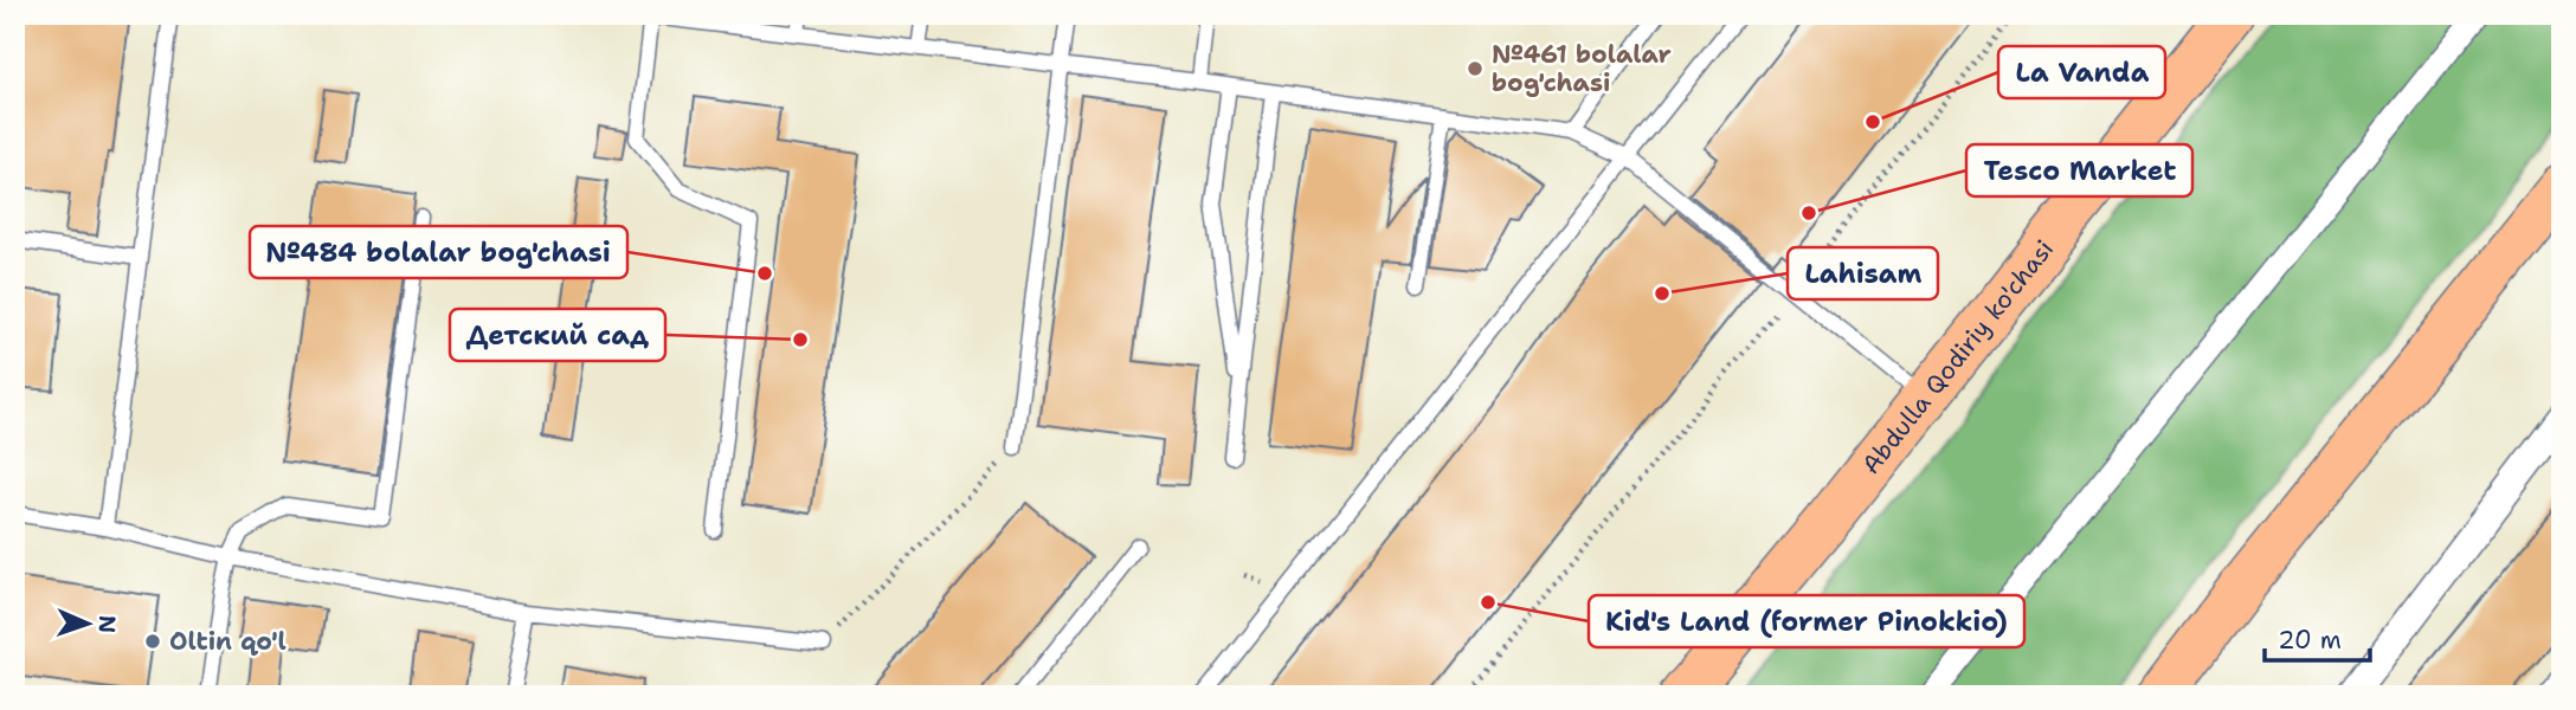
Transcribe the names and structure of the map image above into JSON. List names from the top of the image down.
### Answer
{
  "streets": {
    "main road": ["Abdulla Qodiriy ko'chasi"]
  },
  "places": [
    "№461 bolalar bog'chasi",
    "La Vanda",
    "Tesco Market",
    "№484 bolalar bog'chasi",
    "Lahisam",
    "Детский сад",
    "Kid's Land (former Pinokkio)",
    "Oltin qo'l"
  ],
  "scale_bar": "20 m",
  "north": "right"
}
